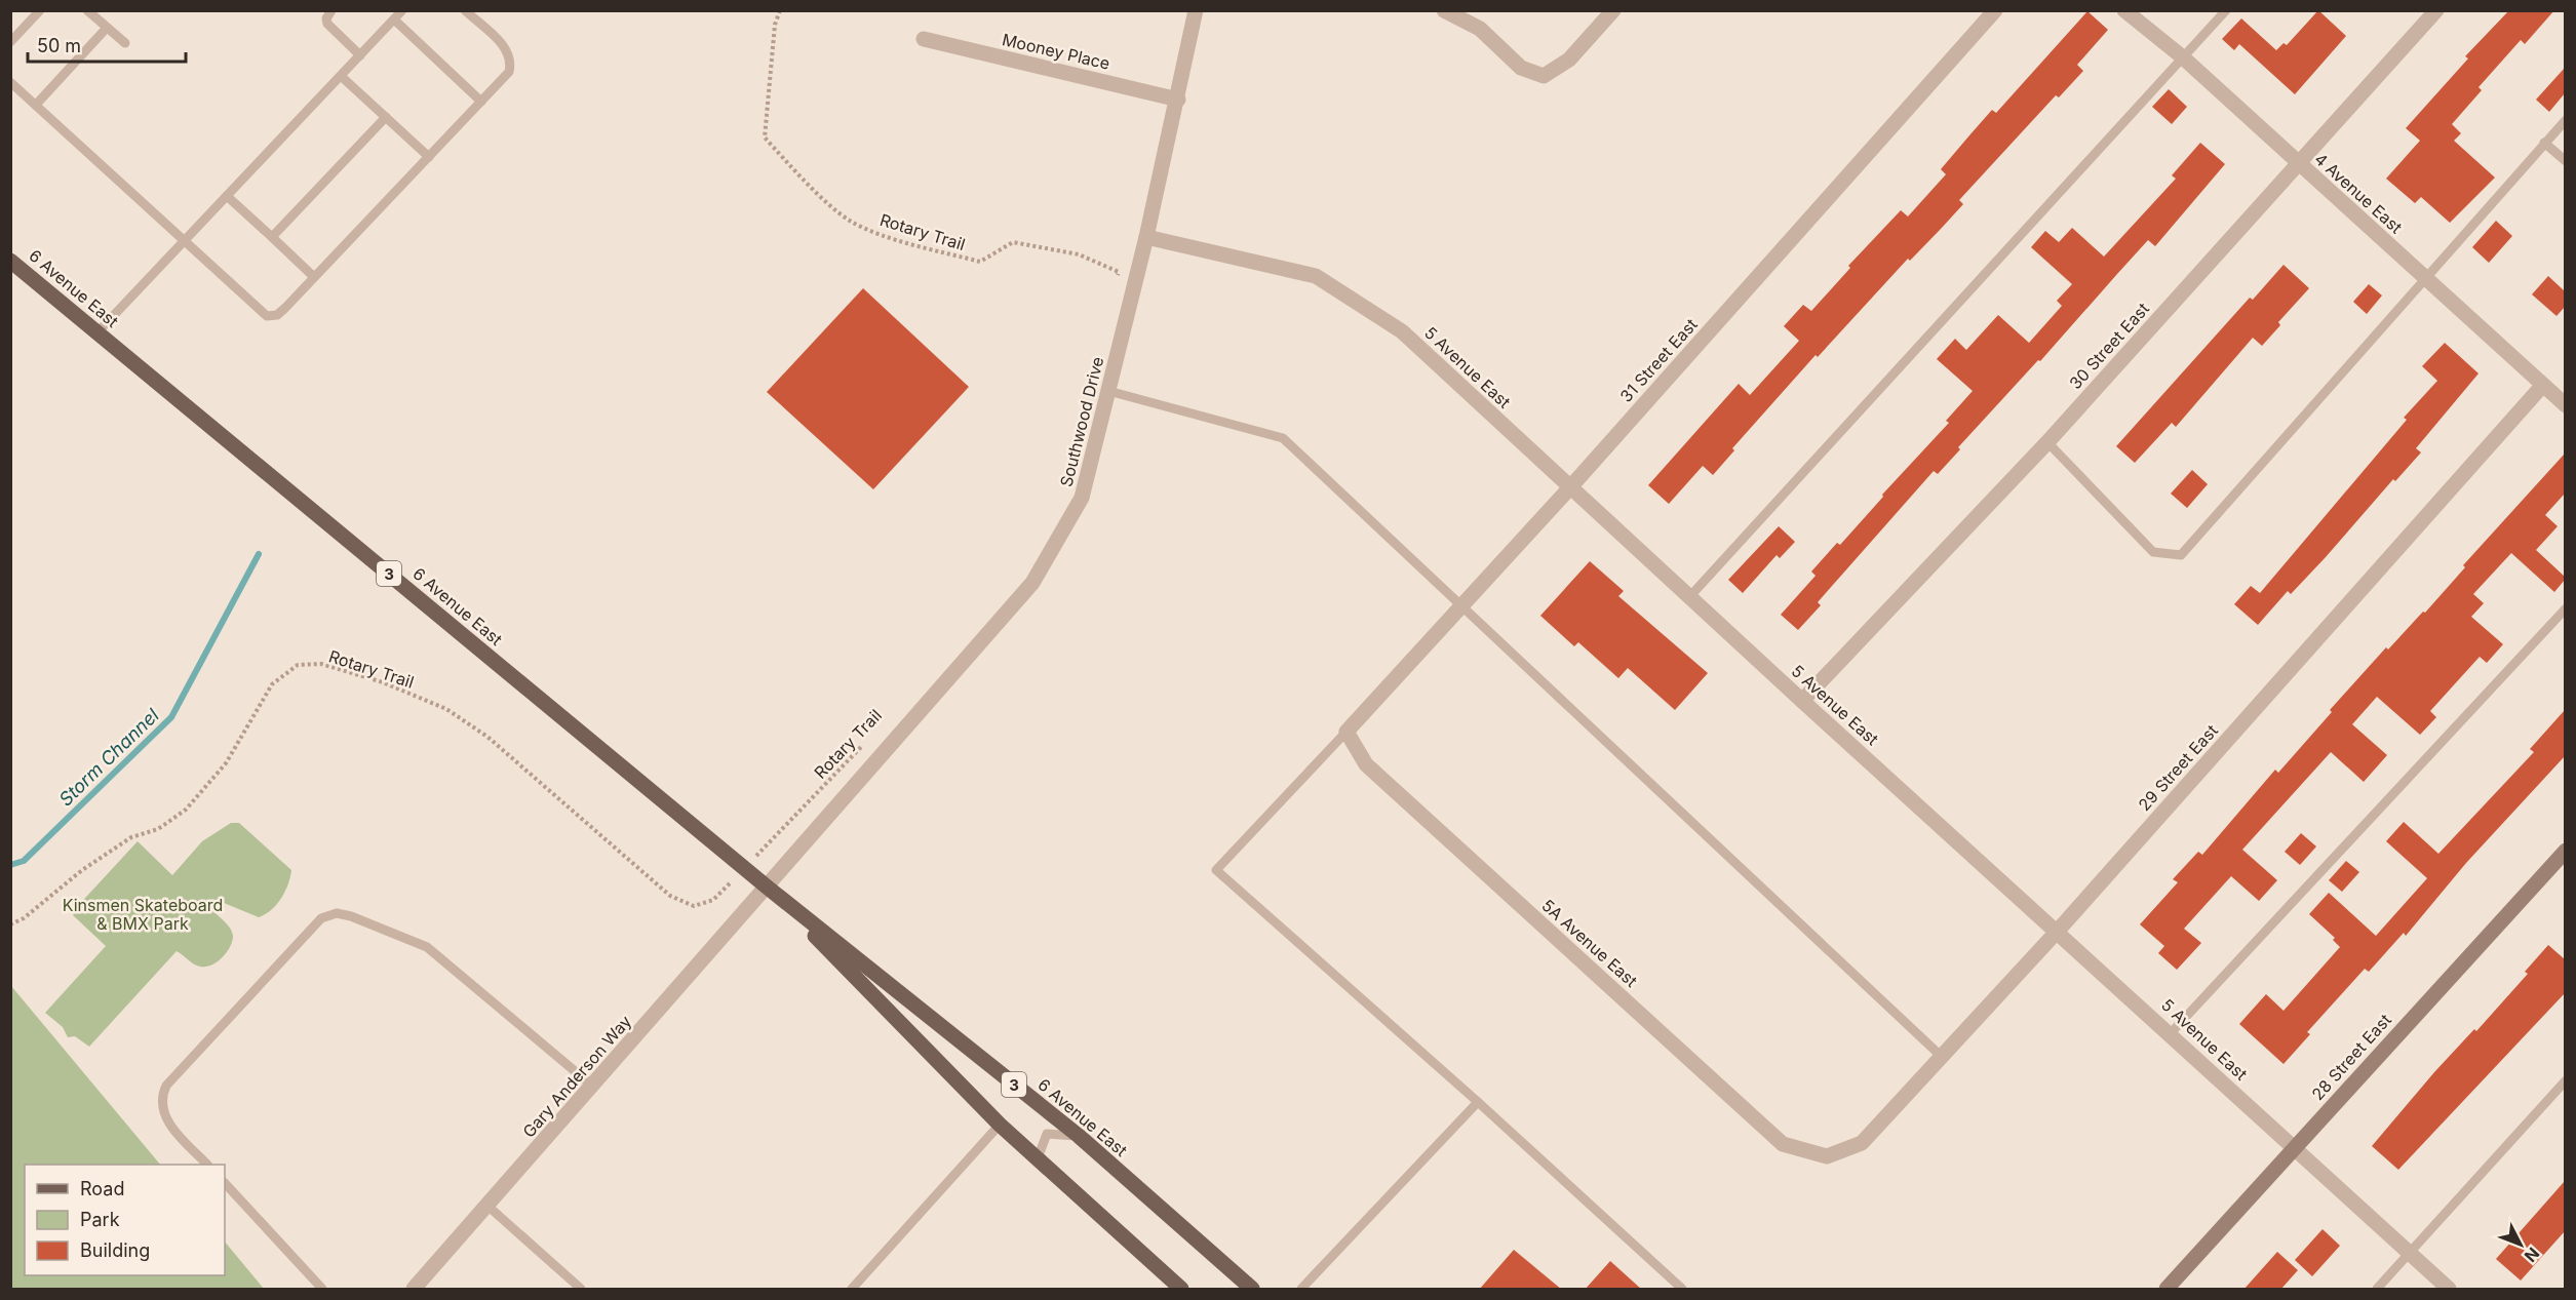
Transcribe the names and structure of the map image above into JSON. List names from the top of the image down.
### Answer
{
  "streets": {
    "main road": ["6 Avenue East", "3"],
    "street": [
      "Mooney Place",
      "4 Avenue East",
      "30 Street East",
      "31 Street East",
      "5 Avenue East",
      "Southwood Drive",
      "29 Street East",
      "5A Avenue East",
      "28 Street East",
      "Gary Anderson Way"
    ],
    "path": ["Rotary Trail"]
  },
  "crossings": [
    ["Mooney Place", "Southwood Drive"],
    ["4 Avenue East", "30 Street East"],
    ["4 Avenue East", "29 Street East"],
    ["6 Avenue East", "Southwood Drive"],
    ["6 Avenue East", "Gary Anderson Way"],
    ["30 Street East", "5 Avenue East"],
    ["31 Street East", "5 Avenue East"],
    ["31 Street East", "5A Avenue East"],
    ["5 Avenue East", "Southwood Drive"],
    ["5 Avenue East", "29 Street East"],
    ["5 Avenue East", "28 Street East"],
    ["Southwood Drive", "Gary Anderson Way"],
    ["29 Street East", "5A Avenue East"]
  ],
  "water": ["Storm Channel"],
  "parks": ["Kinsmen Skateboard & BMX Park"],
  "legend": ["Road", "Park", "Building"],
  "scale_bar": "50 m",
  "north": "bottom right"
}
